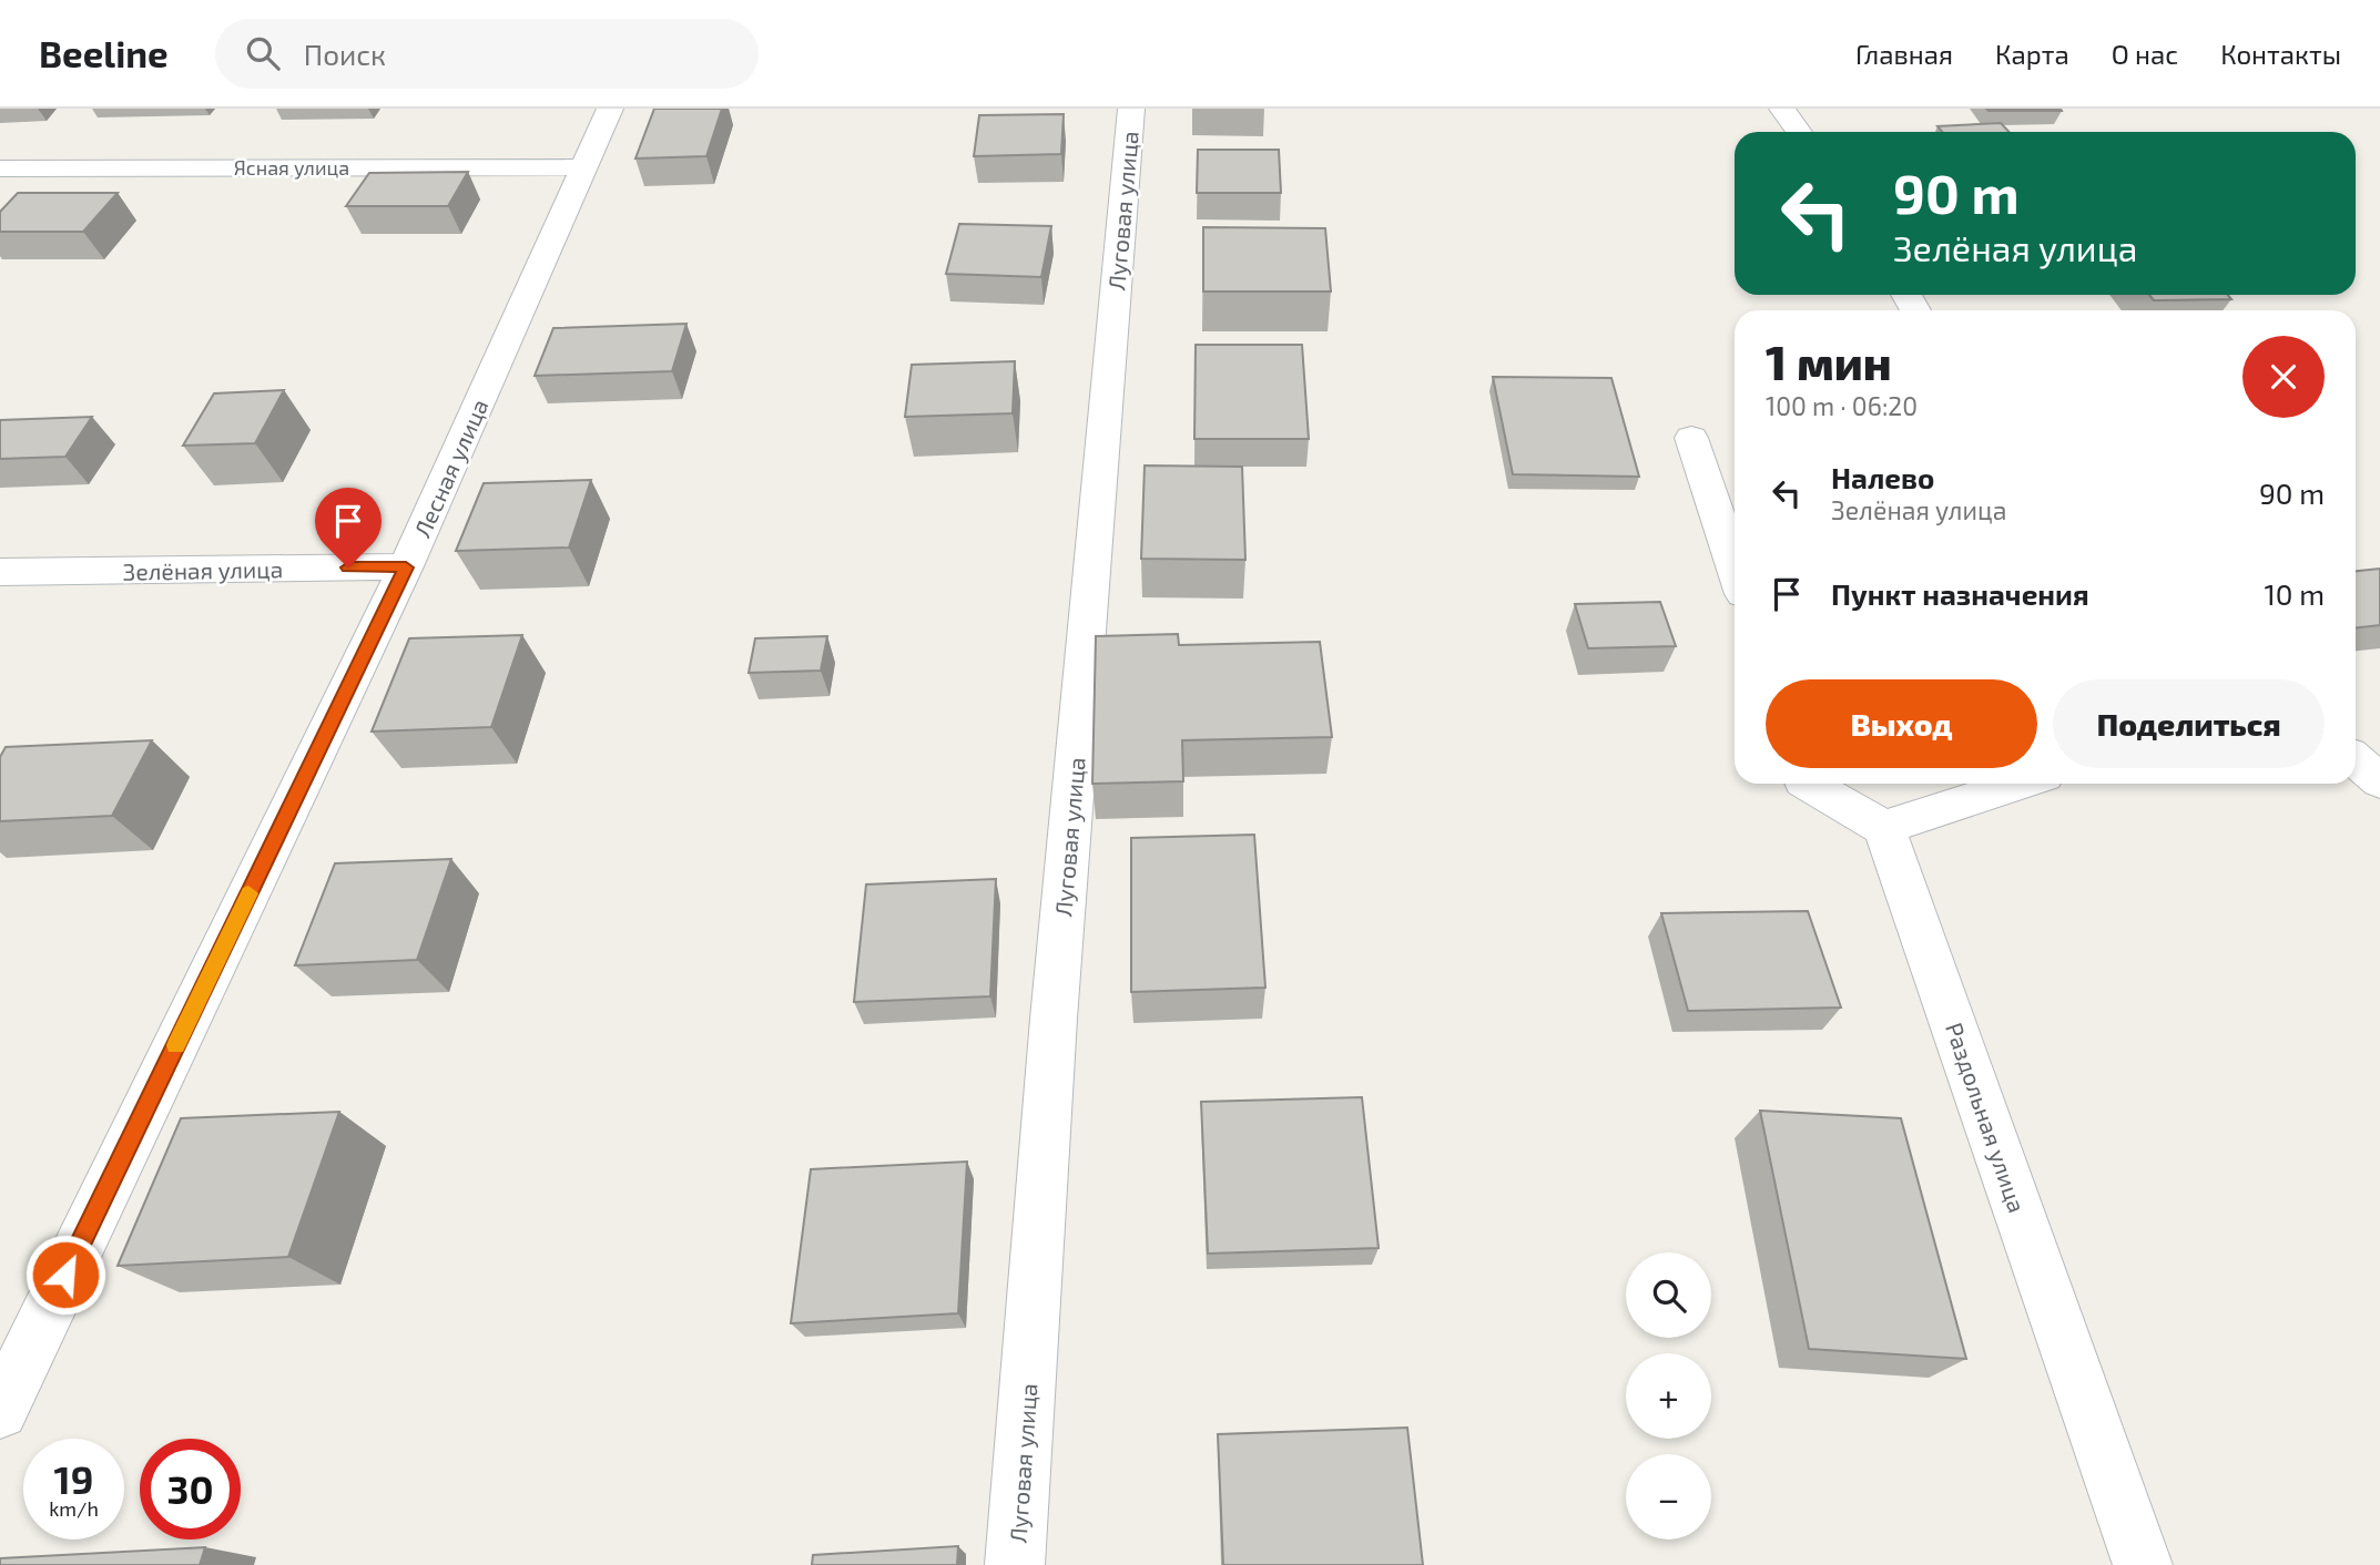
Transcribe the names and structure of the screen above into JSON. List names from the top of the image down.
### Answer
{
  "streets": {
    "street": [
      "Ясная улица",
      "Луговая улица",
      "Лесная улица",
      "Зелёная улица",
      "Раздольная улица"
    ]
  },
  "crossings": [
    ["Ясная улица", "Лесная улица"],
    ["Лесная улица", "Зелёная улица"]
  ],
  "page": {
    "header": "Beeline",
    "search": "Поиск",
    "nav": [
      "Главная",
      "Карта",
      "О нас",
      "Контакты"
    ],
    "turn": ["90 m", "Зелёная улица"],
    "heading": ["1 мин", "100 m · 06:20"],
    "list": [
      {
        "name": "Налево",
        "note": "Зелёная улица",
        "value": "90 m"
      },
      {
        "name": "Пункт назначения",
        "value": "10 m"
      }
    ],
    "buttons": ["Выход", "Поделиться"],
    "map_buttons": ["+", "−"],
    "speed": "19 km/h",
    "limit": "30"
  }
}
